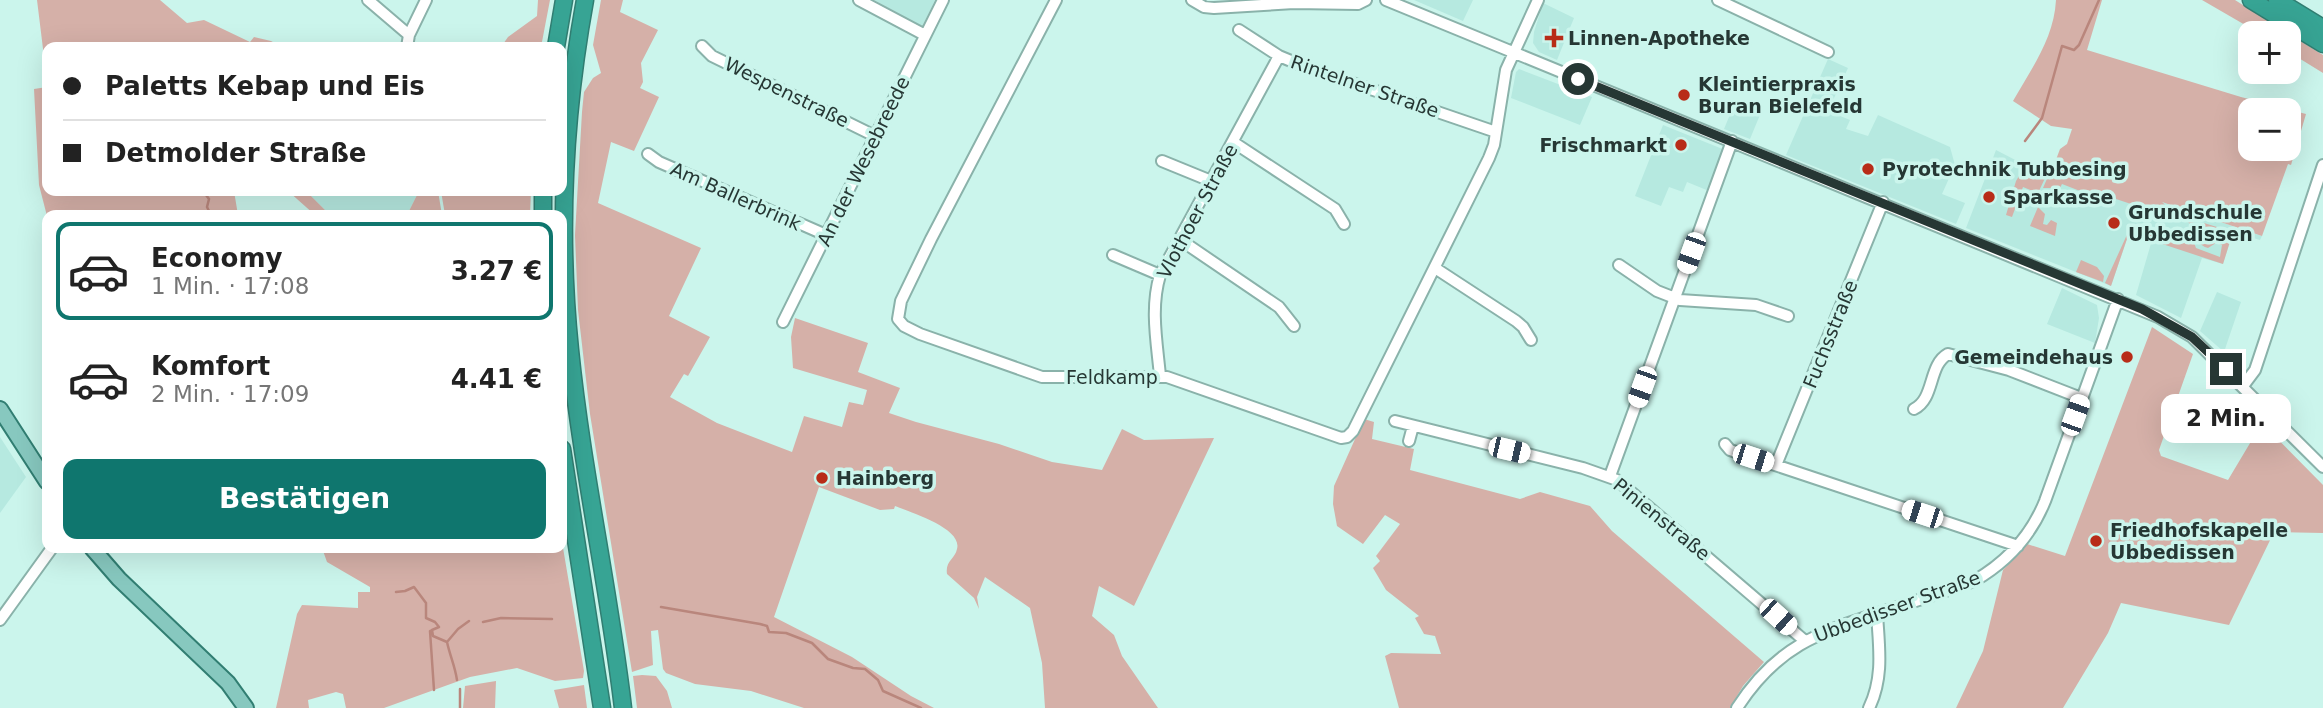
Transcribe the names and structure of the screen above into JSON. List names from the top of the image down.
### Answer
{
  "streets": {
    "street": [
      "Rintelner Straße",
      "Wespenstraße",
      "An der Wesebreede",
      "Am Ballerbrink",
      "Vlothoer Straße",
      "Fuchsstraße",
      "Feldkamp",
      "Pinienstraße",
      "Ubbedisser Straße"
    ]
  },
  "crossings": [
    ["Rintelner Straße", "Vlothoer Straße"],
    ["Rintelner Straße", "Feldkamp"],
    ["Wespenstraße", "An der Wesebreede"],
    ["An der Wesebreede", "Am Ballerbrink"],
    ["Vlothoer Straße", "Feldkamp"],
    ["Pinienstraße", "Ubbedisser Straße"]
  ],
  "places": {
    "health": ["Linnen-Apotheke"],
    "other": [
      "Kleintierpraxis Buran Bielefeld",
      "Frischmarkt",
      "Pyrotechnik Tubbesing",
      "Sparkasse",
      "Grundschule Ubbedissen",
      "Gemeindehaus",
      "Hainberg",
      "Friedhofskapelle Ubbedissen"
    ]
  },
  "page": {
    "map_buttons": ["+", "−"],
    "banner": ["Paletts Kebap und Eis", "Detmolder Straße"],
    "list": [
      {
        "name": "Economy",
        "note": "1 Min. · 17:08",
        "value": "3.27 €"
      },
      {
        "name": "Komfort",
        "note": "2 Min. · 17:09",
        "value": "4.41 €"
      }
    ],
    "bubble": "2 Min.",
    "buttons": "Bestätigen"
  }
}
